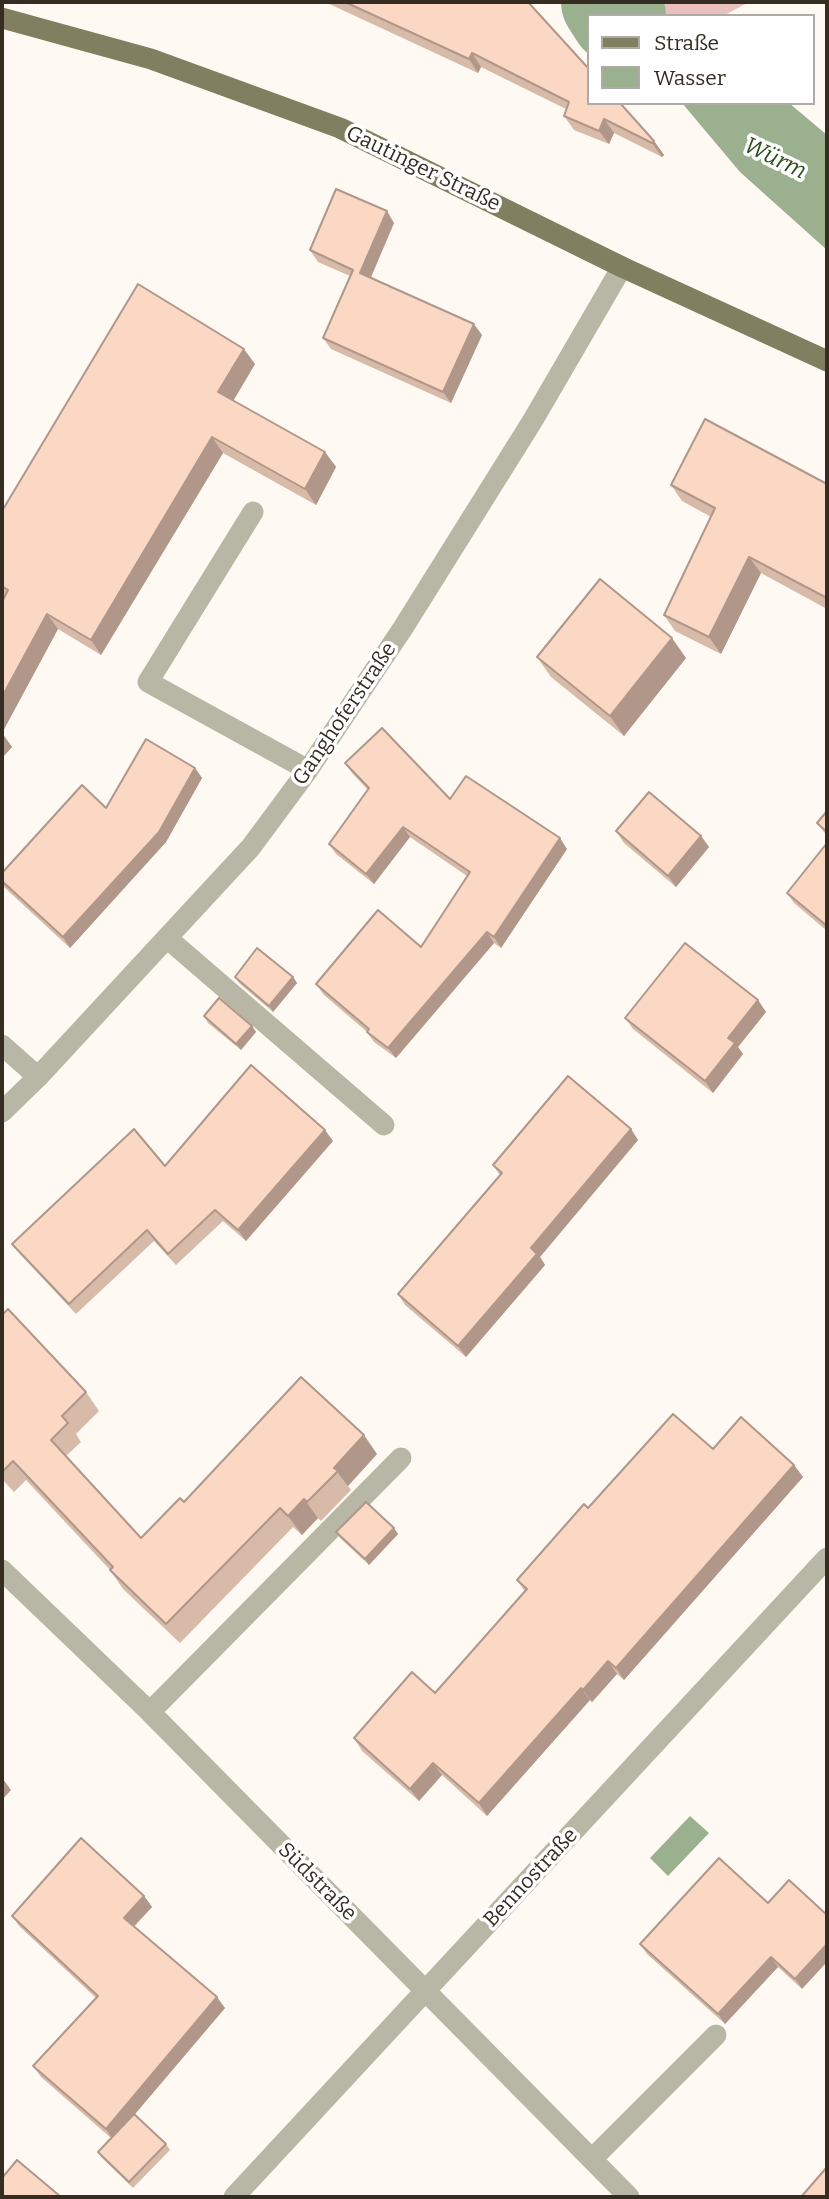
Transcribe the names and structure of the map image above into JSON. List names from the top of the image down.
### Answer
{
  "streets": {
    "main road": ["Gautinger Straße"],
    "street": ["Ganghoferstraße", "Bennostraße", "Südstraße"]
  },
  "crossings": [
    ["Gautinger Straße", "Ganghoferstraße"],
    ["Bennostraße", "Südstraße"]
  ],
  "water": ["Würm"],
  "legend": ["Straße", "Wasser"]
}
